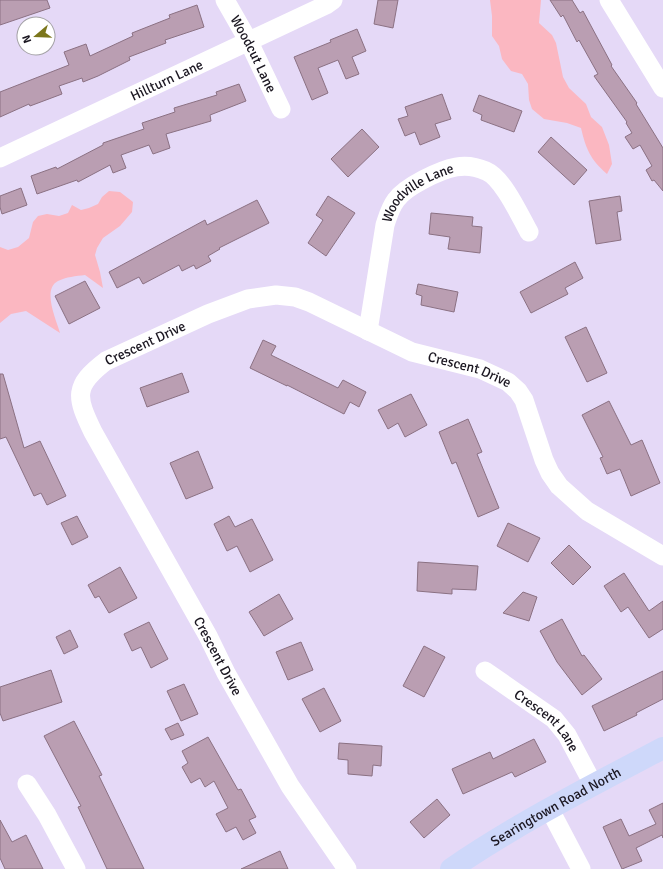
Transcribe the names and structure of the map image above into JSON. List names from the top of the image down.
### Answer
{
  "streets": {
    "main road": ["Searingtown Road North"],
    "street": [
      "Woodcut Lane",
      "Hillturn Lane",
      "Woodville Lane",
      "Crescent Drive",
      "Crescent Lane"
    ]
  },
  "crossings": [
    ["Woodcut Lane", "Hillturn Lane"],
    ["Woodville Lane", "Crescent Drive"],
    ["Crescent Lane", "Searingtown Road North"]
  ],
  "north": "left"
}
